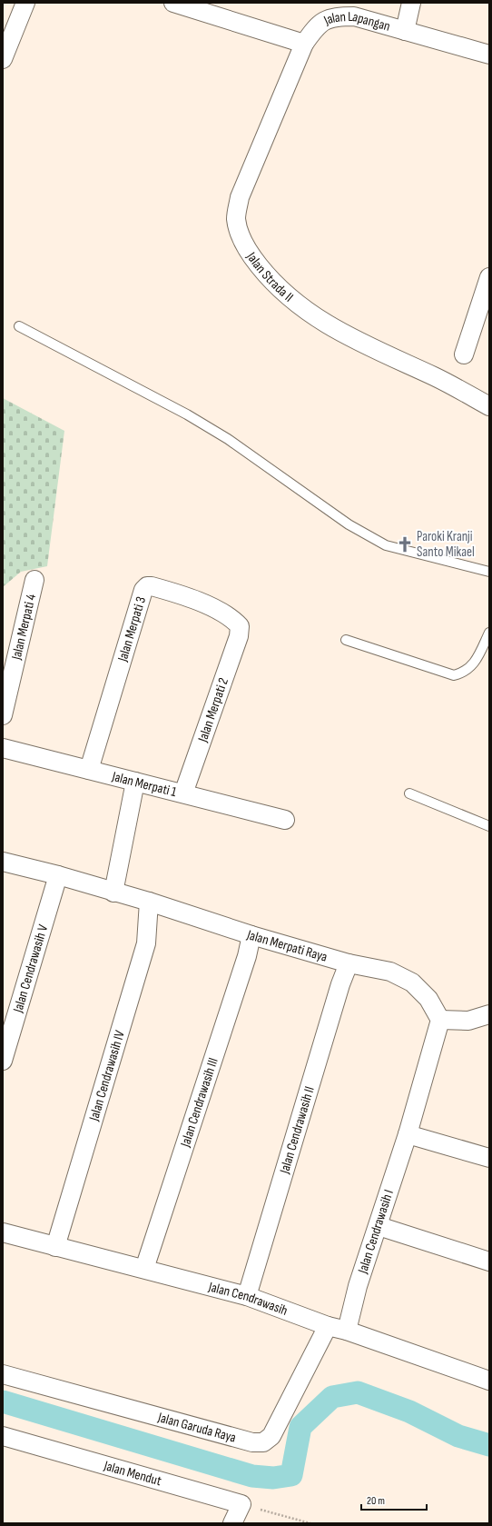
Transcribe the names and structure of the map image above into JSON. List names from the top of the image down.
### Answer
{
  "streets": {
    "street": [
      "Jalan Lapangan",
      "Jalan Strada II",
      "Jalan Merpati 4",
      "Jalan Merpati 3",
      "Jalan Merpati 2",
      "Jalan Merpati 1",
      "Jalan Merpati Raya",
      "Jalan Cendrawasih V",
      "Jalan Cendrawasih IV",
      "Jalan Cendrawasih III",
      "Jalan Cendrawasih II",
      "Jalan Cendrawasih I",
      "Jalan Cendrawasih",
      "Jalan Garuda Raya",
      "Jalan Mendut"
    ]
  },
  "crossings": [
    ["Jalan Lapangan", "Jalan Strada II"],
    ["Jalan Merpati 3", "Jalan Merpati 2"],
    ["Jalan Merpati 3", "Jalan Merpati 1"],
    ["Jalan Merpati 2", "Jalan Merpati 1"],
    ["Jalan Merpati Raya", "Jalan Cendrawasih V"],
    ["Jalan Merpati Raya", "Jalan Cendrawasih IV"],
    ["Jalan Merpati Raya", "Jalan Cendrawasih III"],
    ["Jalan Merpati Raya", "Jalan Cendrawasih II"],
    ["Jalan Cendrawasih IV", "Jalan Cendrawasih"],
    ["Jalan Cendrawasih III", "Jalan Cendrawasih"],
    ["Jalan Cendrawasih II", "Jalan Cendrawasih"],
    ["Jalan Cendrawasih I", "Jalan Cendrawasih"],
    ["Jalan Cendrawasih", "Jalan Garuda Raya"]
  ],
  "places": {
    "church": ["Paroki Kranji Santo Mikael"]
  },
  "scale_bar": "20 m"
}
